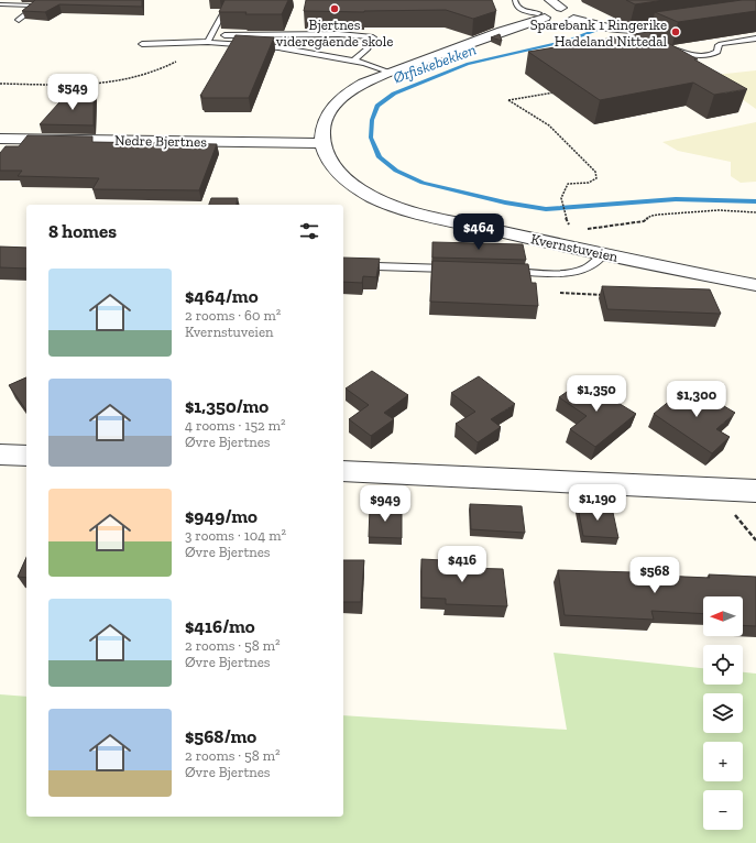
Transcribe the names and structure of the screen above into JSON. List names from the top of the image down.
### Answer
{
  "streets": {
    "street": ["Nedre Bjertnes", "Kvernstuveien"]
  },
  "crossings": [
    ["Nedre Bjertnes", "Kvernstuveien"]
  ],
  "water": ["Ørfiskebekken"],
  "places": ["Bjertnes videregående skole", "Sparebank 1 Ringerike Hadeland Nittedal"],
  "north": "left",
  "page": {
    "price": [
      "$549",
      "$464",
      "$1,350",
      "$1,300",
      "$1,190",
      "$949",
      "$416",
      "$568"
    ],
    "heading": "8 homes",
    "list": [
      {
        "name": "$464/mo",
        "note": "2 rooms · 60 m² · Kvernstuveien"
      },
      {
        "name": "$1,350/mo",
        "note": "4 rooms · 152 m² · Øvre Bjertnes"
      },
      {
        "name": "$949/mo",
        "note": "3 rooms · 104 m² · Øvre Bjertnes"
      },
      {
        "name": "$416/mo",
        "note": "2 rooms · 58 m² · Øvre Bjertnes"
      },
      {
        "name": "$568/mo",
        "note": "2 rooms · 58 m² · Øvre Bjertnes"
      }
    ],
    "map_buttons": ["+", "−"]
  }
}
